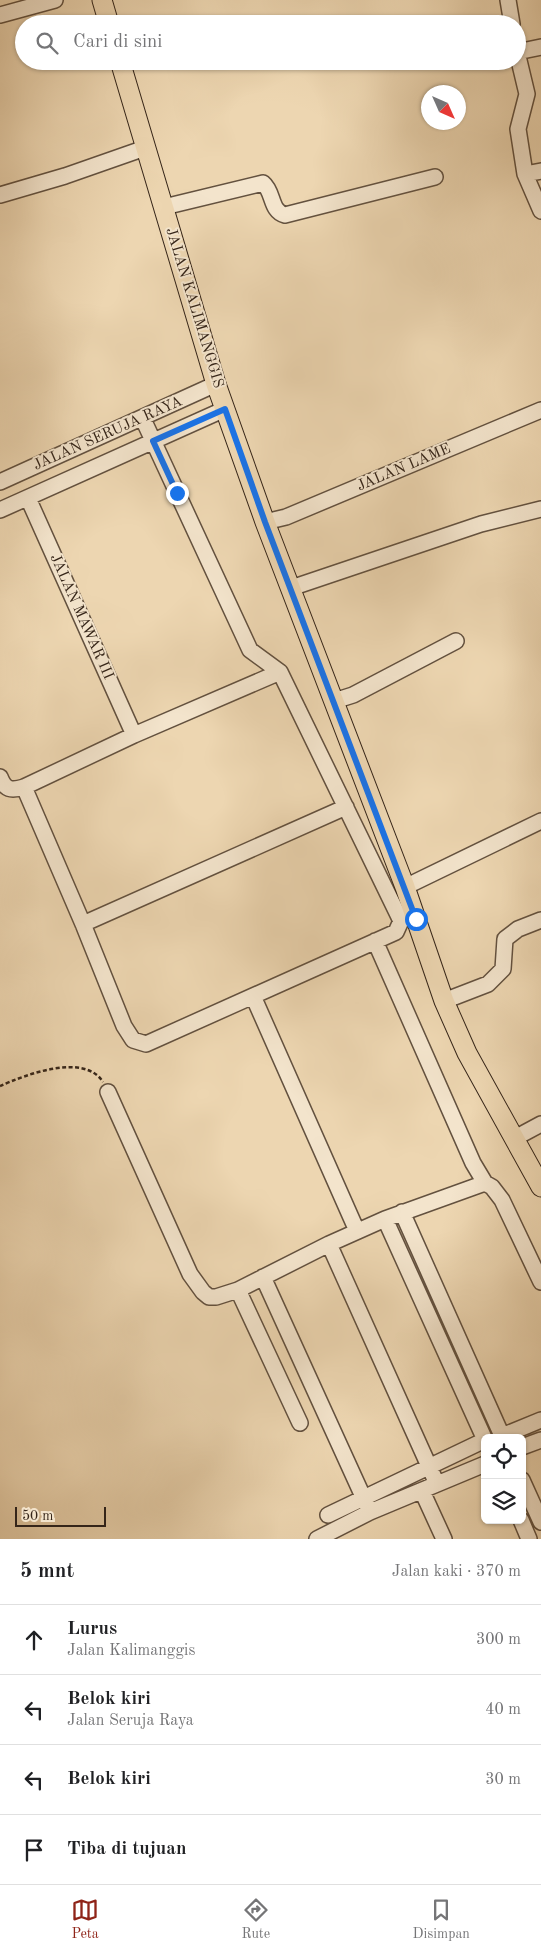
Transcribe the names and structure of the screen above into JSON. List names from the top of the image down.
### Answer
{
  "streets": {
    "main road": ["JALAN KALIMANGGIS"],
    "street": ["JALAN SERUJA RAYA", "JALAN LAME", "JALAN MAWAR III"]
  },
  "crossings": [
    ["JALAN KALIMANGGIS", "JALAN SERUJA RAYA"],
    ["JALAN KALIMANGGIS", "JALAN LAME"],
    ["JALAN SERUJA RAYA", "JALAN MAWAR III"]
  ],
  "scale_bar": "50 m",
  "north": "bottom right",
  "page": {
    "search": "Cari di sini",
    "scale": "50 m",
    "heading": ["5 mnt", "Jalan kaki · 370 m"],
    "list": [
      ["Lurus", "Jalan Kalimanggis", "300 m"],
      ["Belok kiri", "Jalan Seruja Raya", "40 m"],
      ["Belok kiri", "30 m"],
      "Tiba di tujuan"
    ],
    "nav": ["Peta", "Rute", "Disimpan"]
  }
}
